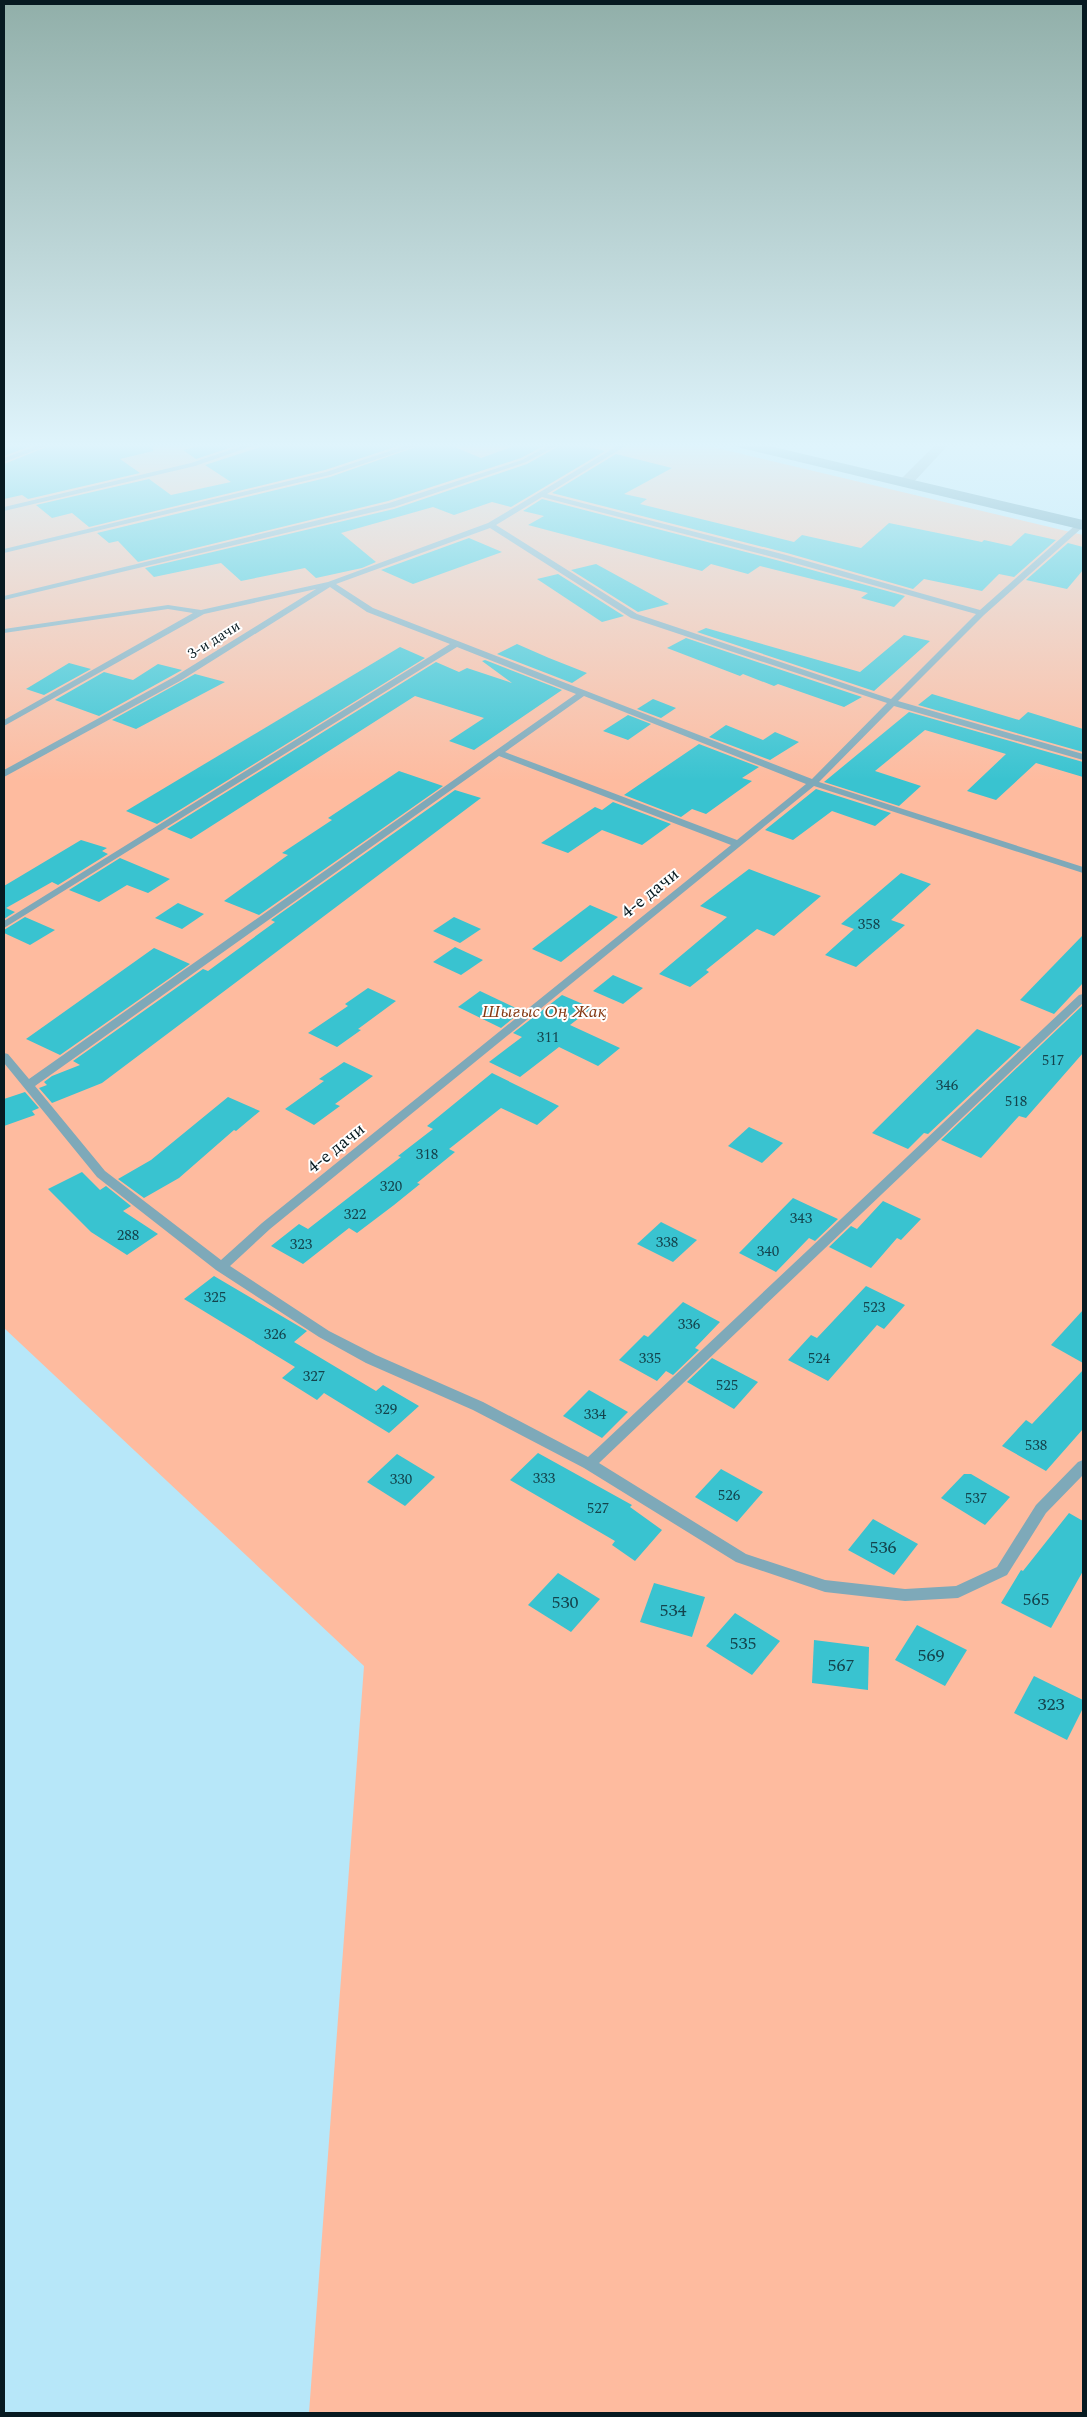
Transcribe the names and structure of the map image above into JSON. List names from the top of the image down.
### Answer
{
  "streets": {
    "lane": ["3-и дачи", "4-е дачи"]
  },
  "parks": ["Шығыс Оң Жақ"],
  "house_numbers": [
    "358",
    "311",
    "517",
    "346",
    "518",
    "318",
    "320",
    "322",
    "343",
    "288",
    "338",
    "323",
    "340",
    "325",
    "523",
    "336",
    "326",
    "335",
    "524",
    "327",
    "525",
    "329",
    "334",
    "538",
    "333",
    "330",
    "526",
    "537",
    "527",
    "536",
    "565",
    "530",
    "534",
    "535",
    "569",
    "567",
    "323"
  ]
}
